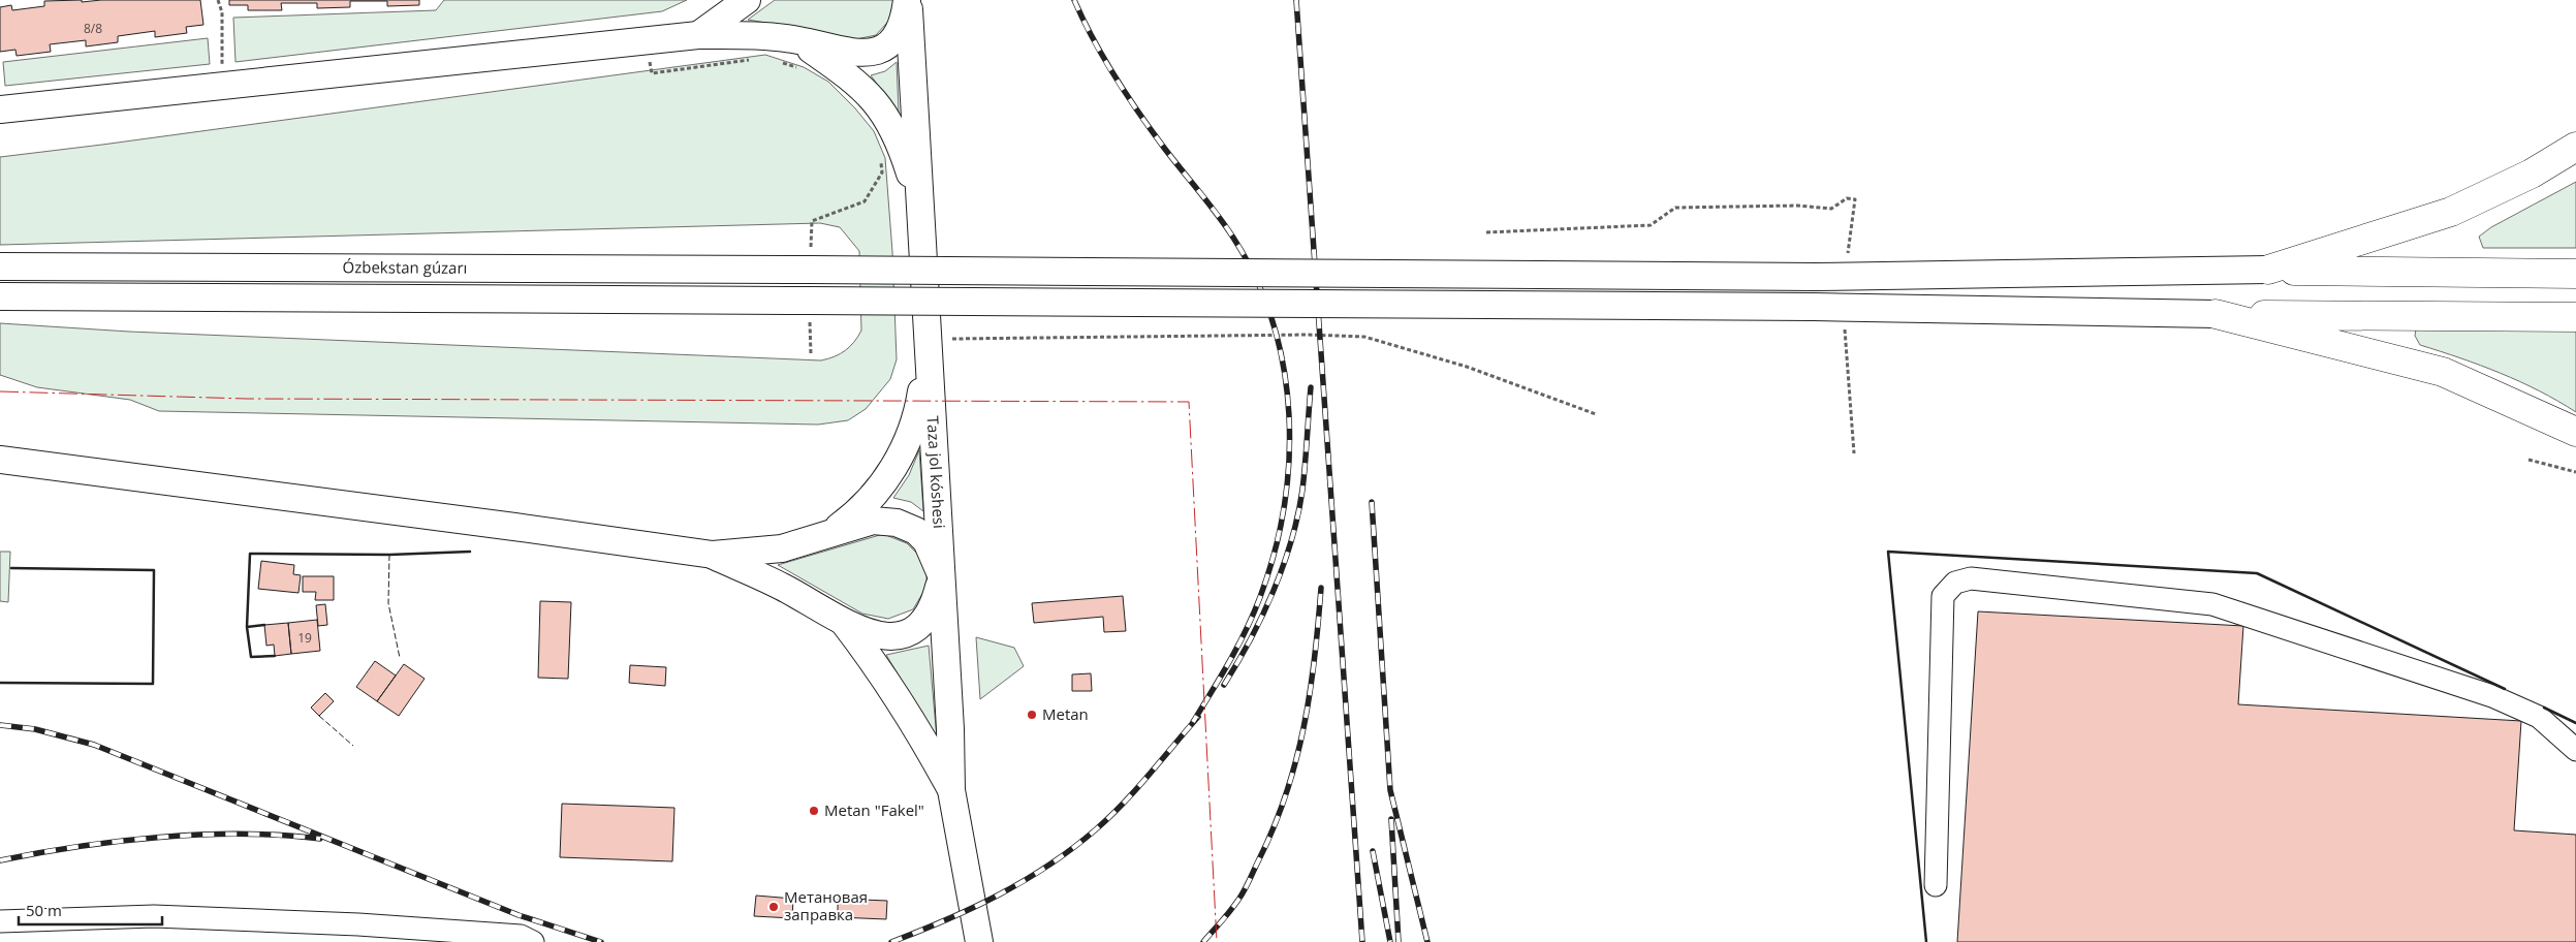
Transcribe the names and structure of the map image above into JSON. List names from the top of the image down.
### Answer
{
  "streets": {
    "main road": ["Ózbekstan gúzarı", "Taza jol kóshesi"]
  },
  "places": ["Metan", "Metan \"Fakel\"", "Метановая заправка"],
  "house_numbers": ["8/8", "19"],
  "scale_bar": "50 m"
}
